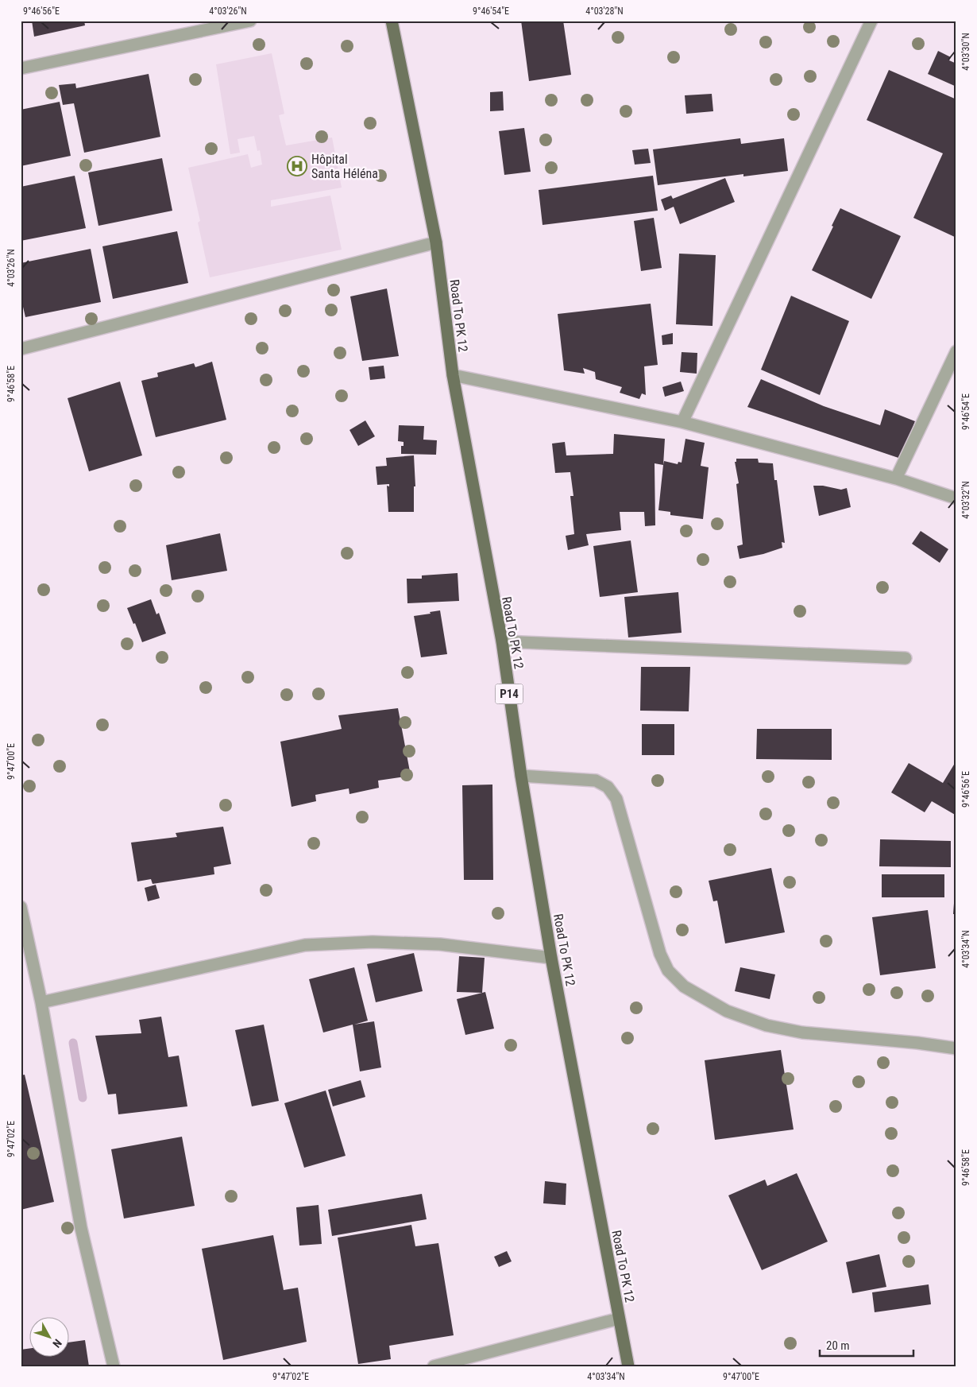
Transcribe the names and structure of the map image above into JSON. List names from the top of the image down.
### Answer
{
  "streets": {
    "main road": ["Road To PK 12", "P14"]
  },
  "places": {
    "hospital": ["Hôpital Santa Héléna"]
  },
  "scale_bar": "20 m",
  "north": "bottom right",
  "coordinates": [
    "9°46'56\"E",
    "4°03'26\"N",
    "9°46'54\"E",
    "4°03'28\"N",
    "4°03'30\"N",
    "9°46'58\"E",
    "4°03'32\"N",
    "9°47'00\"E",
    "4°03'34\"N",
    "9°47'02\"E"
  ]
}
